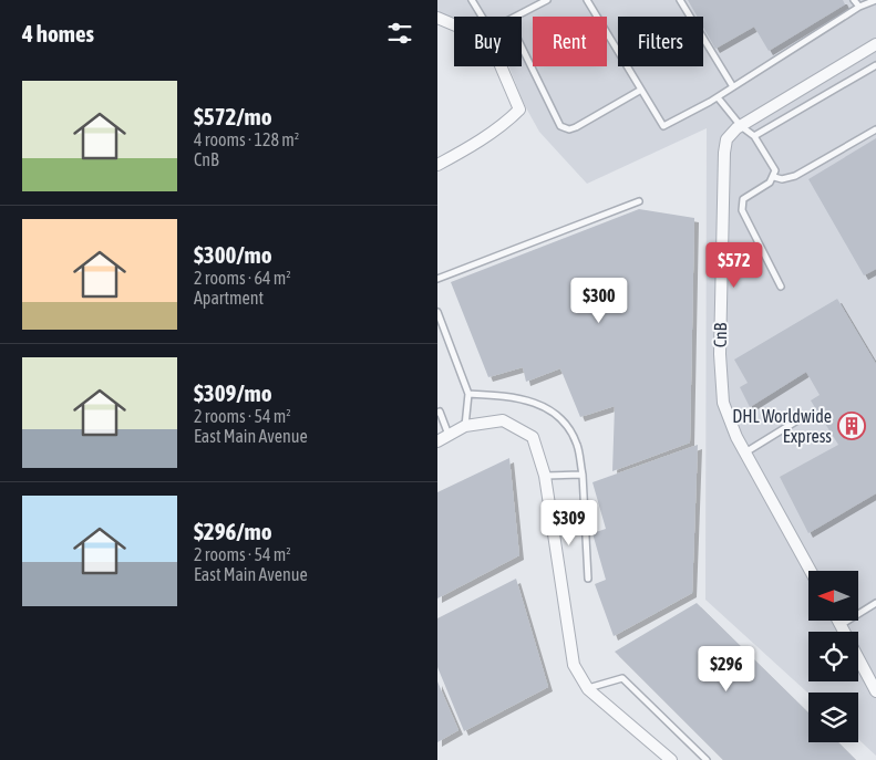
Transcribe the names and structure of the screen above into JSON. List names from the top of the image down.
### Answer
{
  "streets": {
    "street": ["CnB"]
  },
  "places": {
    "building": ["DHL Worldwide Express"]
  },
  "north": "left",
  "page": {
    "heading": "4 homes",
    "chip": ["Buy", "Rent", "Filters"],
    "list": [
      {
        "name": "$572/mo",
        "note": "4 rooms · 128 m² · CnB"
      },
      {
        "name": "$300/mo",
        "note": "2 rooms · 64 m² · Apartment"
      },
      {
        "name": "$309/mo",
        "note": "2 rooms · 54 m² · East Main Avenue"
      },
      {
        "name": "$296/mo",
        "note": "2 rooms · 54 m² · East Main Avenue"
      }
    ],
    "price": [
      "$572",
      "$300",
      "$309",
      "$296"
    ]
  }
}
